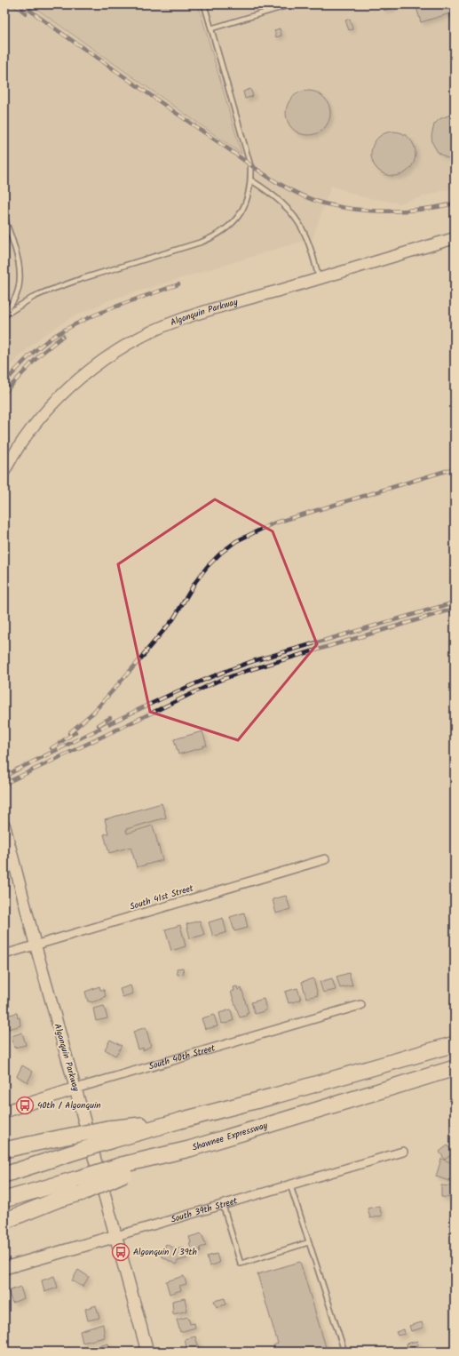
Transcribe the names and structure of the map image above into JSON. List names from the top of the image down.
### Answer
{
  "streets": {
    "highway": ["Shawnee Expressway"],
    "main road": ["Algonquin Parkway", "South 40th Street", "South 39th Street"],
    "street": ["South 41st Street"]
  },
  "crossings": [
    ["Algonquin Parkway", "South 41st Street"],
    ["Algonquin Parkway", "South 40th Street"],
    ["Algonquin Parkway", "South 39th Street"]
  ],
  "places": {
    "bus stop": ["40th / Algonquin", "Algonquin / 39th"]
  }
}
